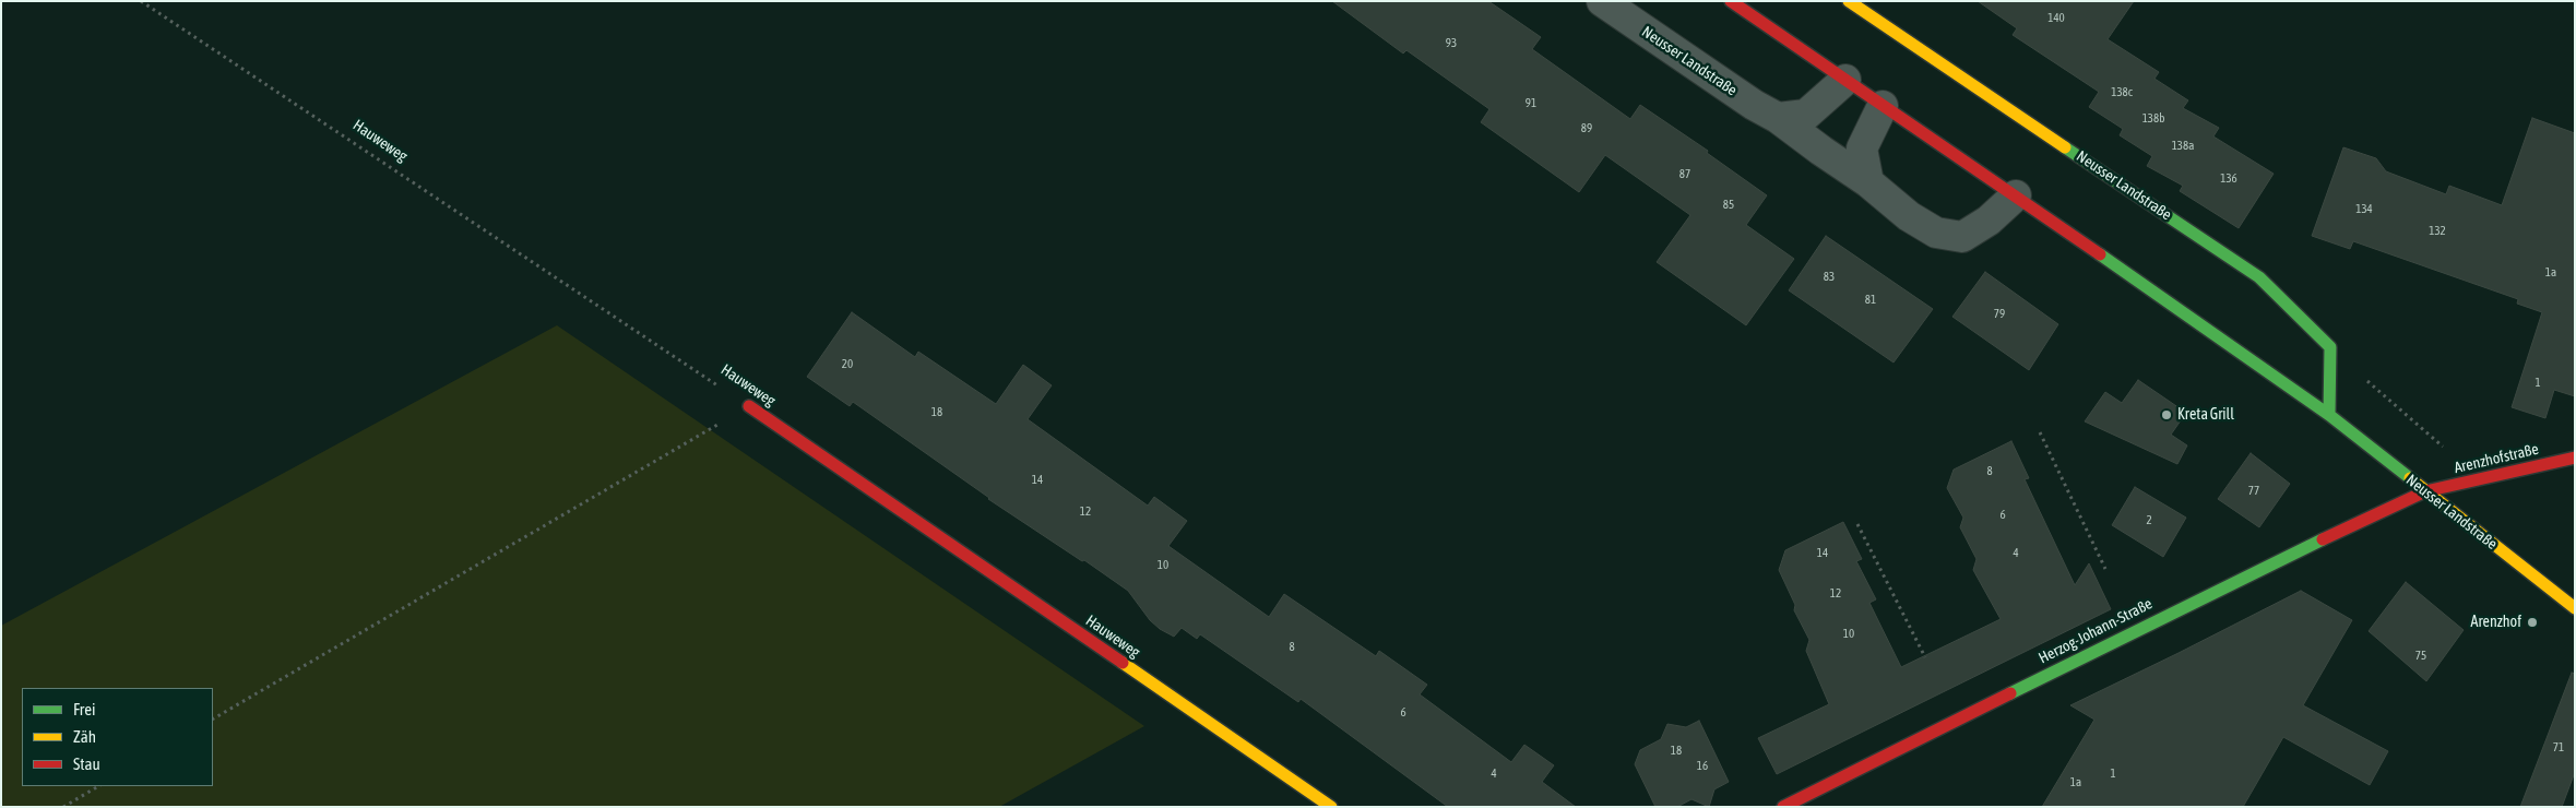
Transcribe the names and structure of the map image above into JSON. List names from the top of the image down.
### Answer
{
  "streets": {
    "street": [
      "Neusser Landstraße",
      "Hauweweg",
      "Arenzhofstraße",
      "Herzog-Johann-Straße"
    ]
  },
  "crossings": [
    ["Neusser Landstraße", "Arenzhofstraße"],
    ["Neusser Landstraße", "Herzog-Johann-Straße"],
    ["Arenzhofstraße", "Herzog-Johann-Straße"]
  ],
  "places": ["Kreta Grill", "Arenzhof"],
  "house_numbers": [
    "140",
    "93",
    "138c",
    "91",
    "138b",
    "89",
    "138a",
    "87",
    "136",
    "85",
    "134",
    "132",
    "1a",
    "83",
    "81",
    "79",
    "20",
    "1",
    "18",
    "8",
    "14",
    "77",
    "12",
    "6",
    "2",
    "14",
    "4",
    "10",
    "12",
    "10",
    "8",
    "75",
    "6",
    "71",
    "18",
    "16",
    "4",
    "1",
    "1a"
  ],
  "legend": ["Frei", "Zäh", "Stau"]
}
